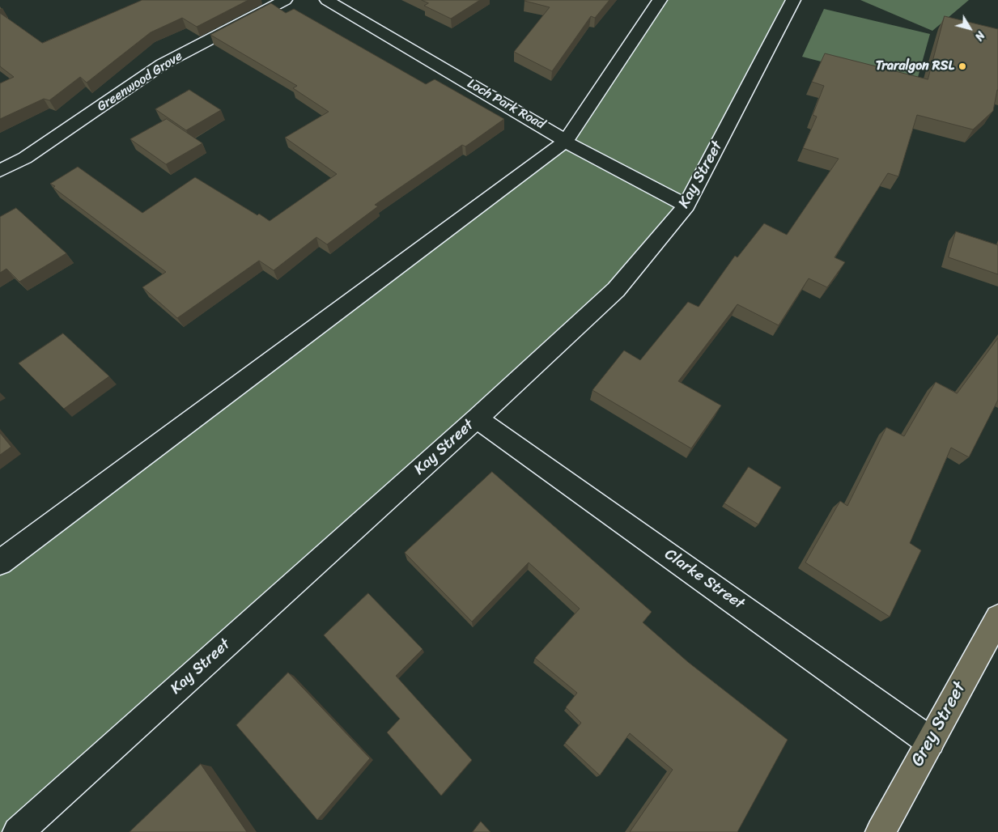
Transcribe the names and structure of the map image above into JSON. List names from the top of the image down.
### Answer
{
  "streets": {
    "main road": ["Grey Street"],
    "street": [
      "Greenwood Grove",
      "Loch Park Road",
      "Kay Street",
      "Clarke Street"
    ]
  },
  "crossings": [
    ["Loch Park Road", "Kay Street"],
    ["Kay Street", "Clarke Street"],
    ["Clarke Street", "Grey Street"]
  ],
  "places": ["Traralgon RSL"],
  "north": "bottom right"
}
